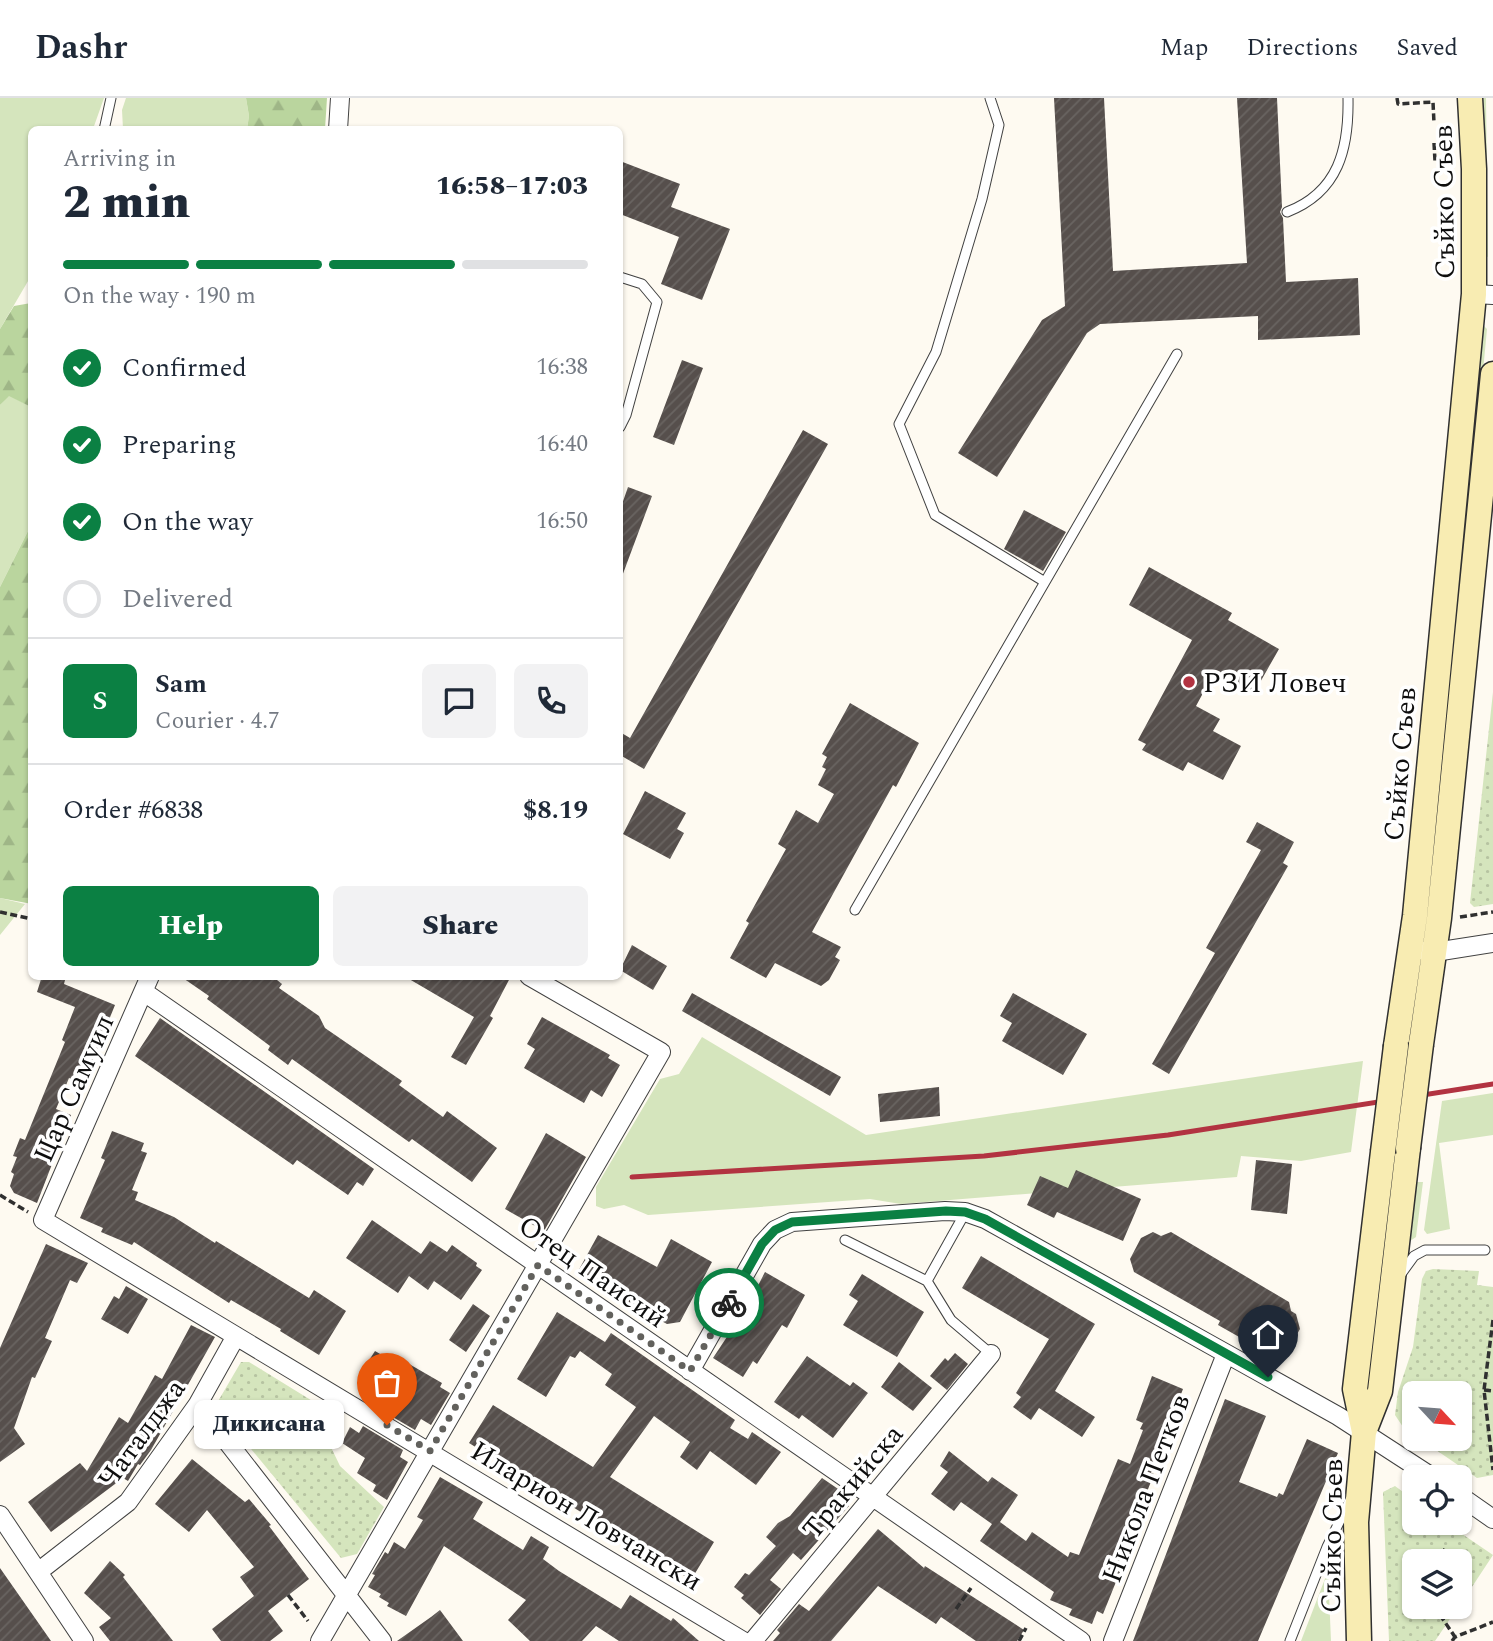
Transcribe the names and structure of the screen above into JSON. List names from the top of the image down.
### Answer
{
  "streets": {
    "street": [
      "Съйко Съев",
      "Цар Самуил",
      "Отец Паисий",
      "Чаталджа",
      "Тракийска",
      "Никола Петков",
      "Иларион Ловчански"
    ]
  },
  "crossings": [
    ["Цар Самуил", "Отец Паисий"],
    ["Цар Самуил", "Иларион Ловчански"],
    ["Отец Паисий", "Тракийска"],
    ["Чаталджа", "Иларион Ловчански"]
  ],
  "places": ["РЗИ Ловеч", "Дикисана"],
  "north": "bottom right",
  "page": {
    "header": "Dashr",
    "nav": ["Map", "Directions", "Saved"],
    "heading": ["2 min", "Arriving in", "16:58–17:03"],
    "panel": [
      "Sam",
      "Courier · 4.7",
      "Order #6838",
      "$8.19"
    ],
    "bar": "On the way · 190 m",
    "list": [
      ["Confirmed", "16:38"],
      ["Preparing", "16:40"],
      ["On the way", "16:50"],
      "Delivered"
    ],
    "round": "S",
    "buttons": ["Help", "Share"],
    "bubble": "Дикисана"
  }
}
